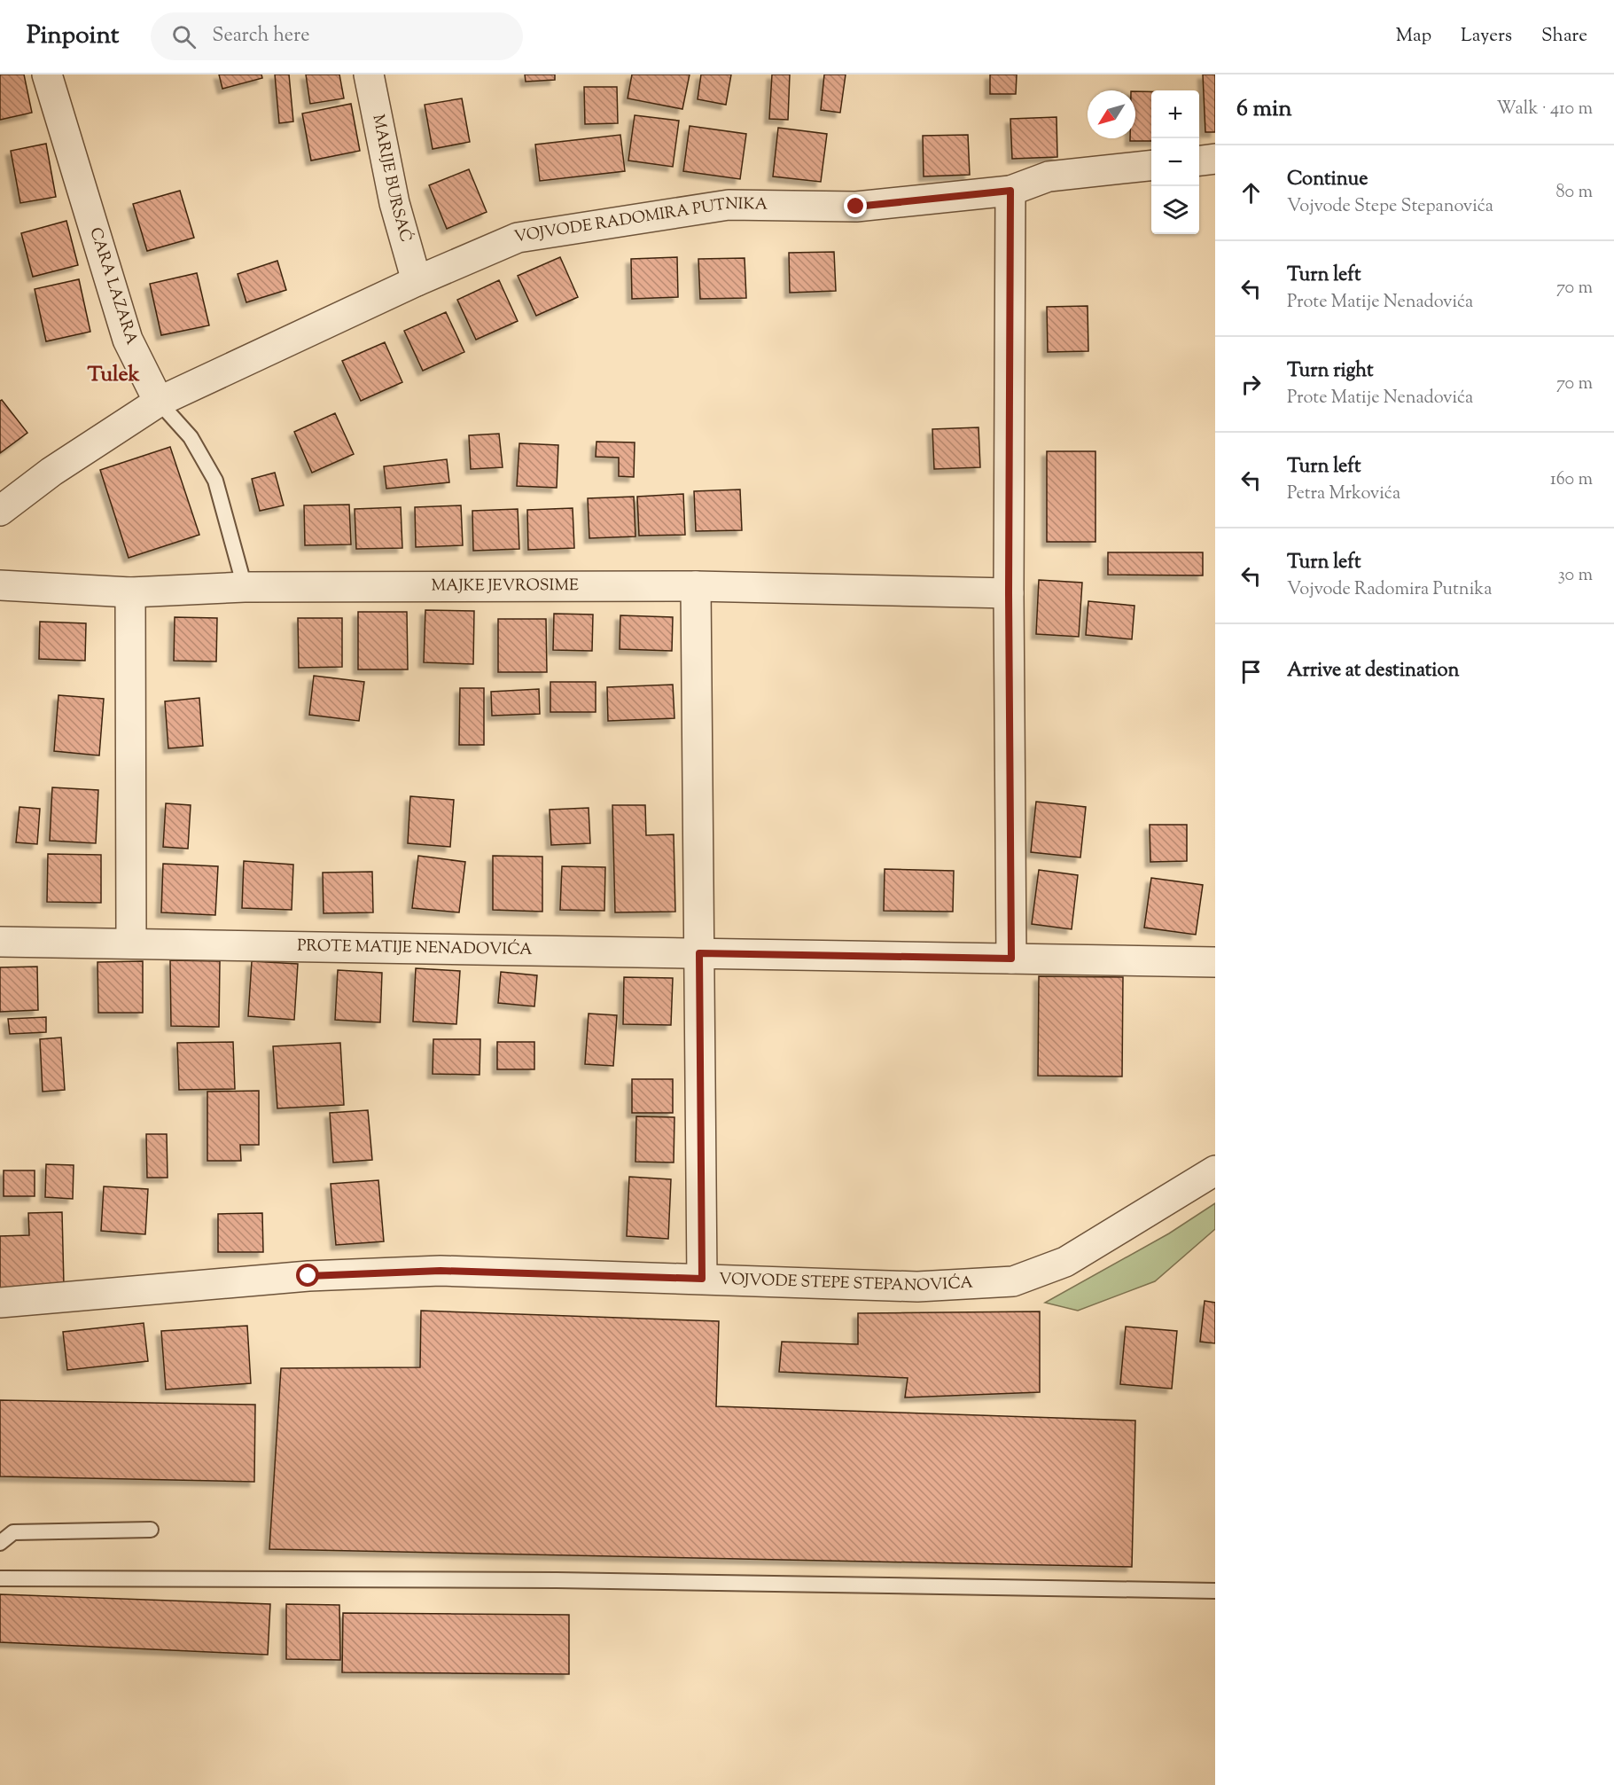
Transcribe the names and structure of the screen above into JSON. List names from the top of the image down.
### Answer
{
  "streets": {
    "street": [
      "MARIJE BURSAĆ",
      "VOJVODE RADOMIRA PUTNIKA",
      "CARA LAZARA",
      "MAJKE JEVROSIME",
      "PROTE MATIJE NENADOVIĆA",
      "VOJVODE STEPE STEPANOVIĆA"
    ]
  },
  "crossings": [
    ["MARIJE BURSAĆ", "VOJVODE RADOMIRA PUTNIKA"],
    ["VOJVODE RADOMIRA PUTNIKA", "CARA LAZARA"]
  ],
  "districts": ["Tulek"],
  "north": "bottom left",
  "page": {
    "header": "Pinpoint",
    "search": "Search here",
    "nav": ["Map", "Layers", "Share"],
    "heading": ["6 min", "Walk · 410 m"],
    "map_buttons": ["+", "−"],
    "list": [
      ["Continue", "Vojvode Stepe Stepanovića", "80 m"],
      ["Turn left", "Prote Matije Nenadovića", "70 m"],
      ["Turn right", "Prote Matije Nenadovića", "70 m"],
      ["Turn left", "Petra Mrkovića", "160 m"],
      ["Turn left", "Vojvode Radomira Putnika", "30 m"],
      "Arrive at destination"
    ]
  }
}
